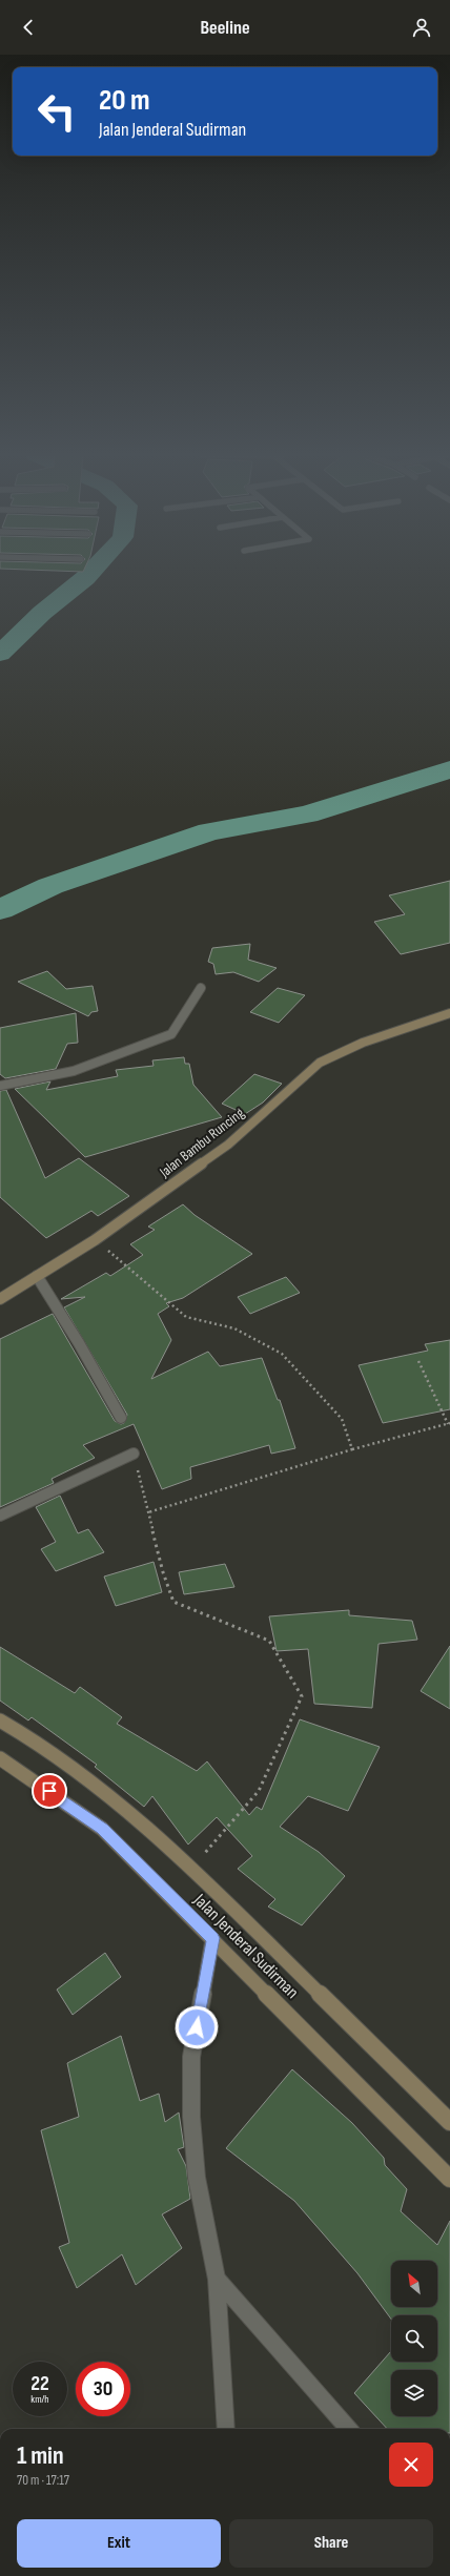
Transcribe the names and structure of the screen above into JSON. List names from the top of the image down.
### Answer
{
  "streets": {
    "main road": ["Jalan Bambu Runcing", "Jalan Jenderal Sudirman"]
  },
  "north": "top left",
  "page": {
    "header": "Beeline",
    "turn": ["20 m", "Jalan Jenderal Sudirman"],
    "speed": "22 km/h",
    "limit": "30",
    "heading": ["1 min", "70 m · 17:17"],
    "buttons": ["Exit", "Share"]
  }
}
